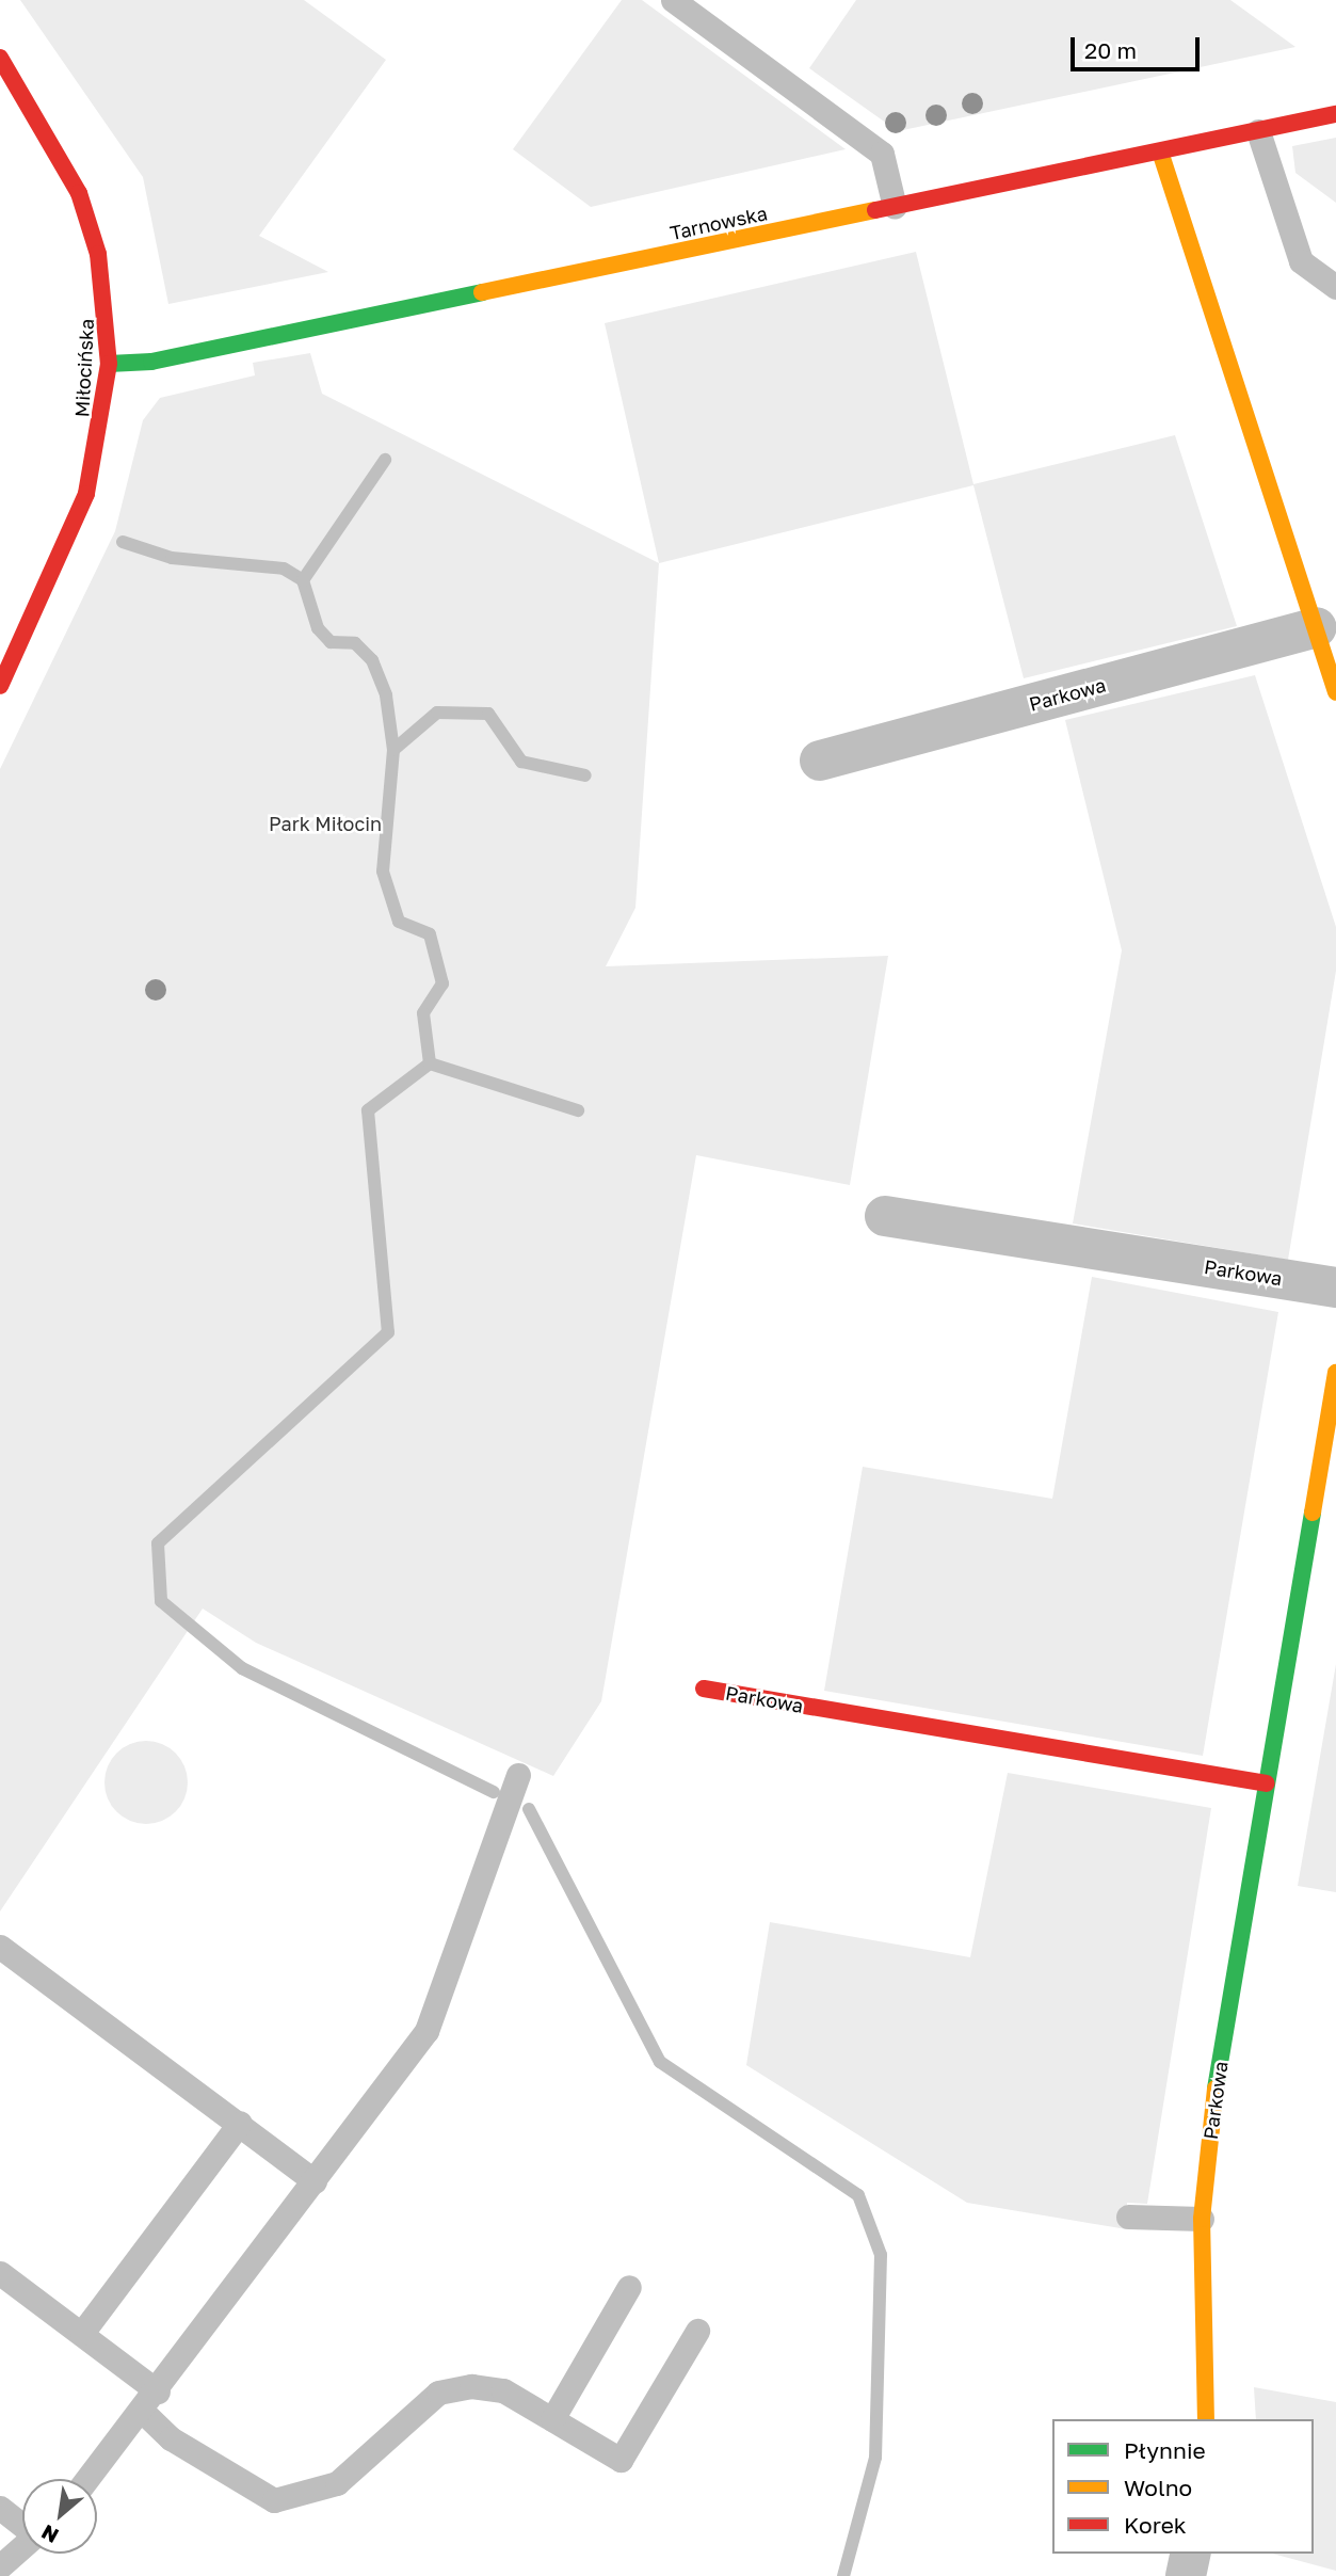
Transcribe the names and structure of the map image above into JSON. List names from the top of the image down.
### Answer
{
  "streets": {
    "street": ["Tarnowska", "Miłocińska", "Parkowa"]
  },
  "crossings": [
    ["Tarnowska", "Miłocińska"]
  ],
  "parks": ["Park Miłocin"],
  "legend": ["Płynnie", "Wolno", "Korek"],
  "scale_bar": "20 m",
  "north": "bottom left"
}
